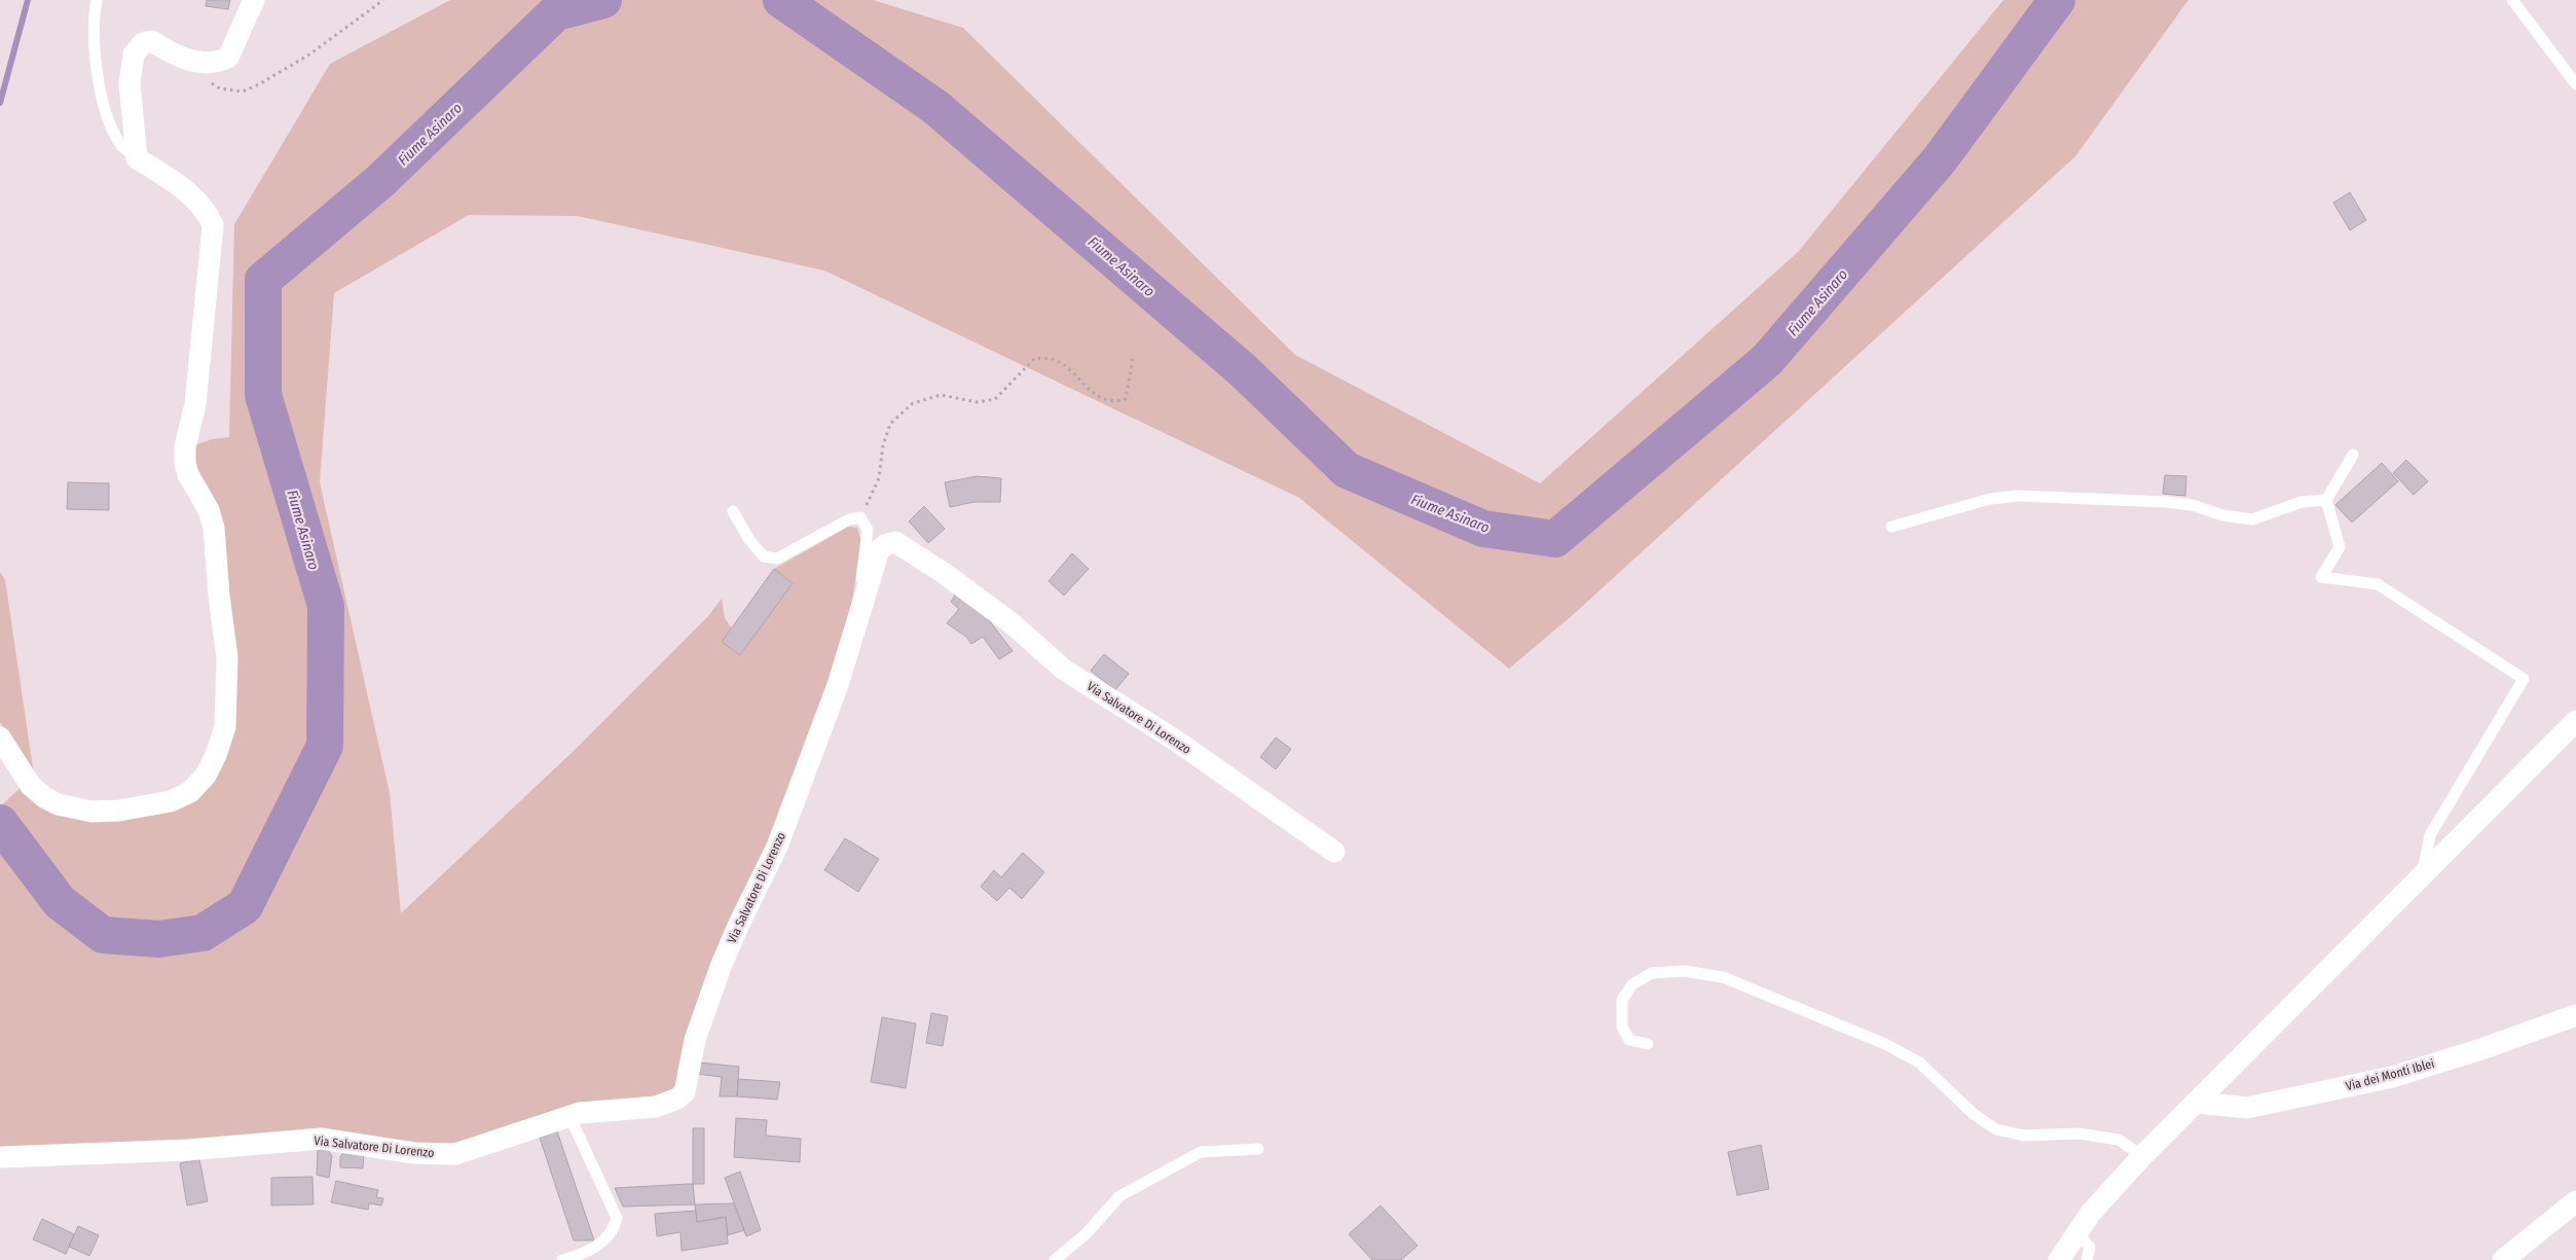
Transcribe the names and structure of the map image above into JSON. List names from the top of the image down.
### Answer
{
  "streets": {
    "street": ["Via Salvatore Di Lorenzo", "Via dei Monti Iblei"]
  },
  "water": ["Fiume Asinaro"]
}
